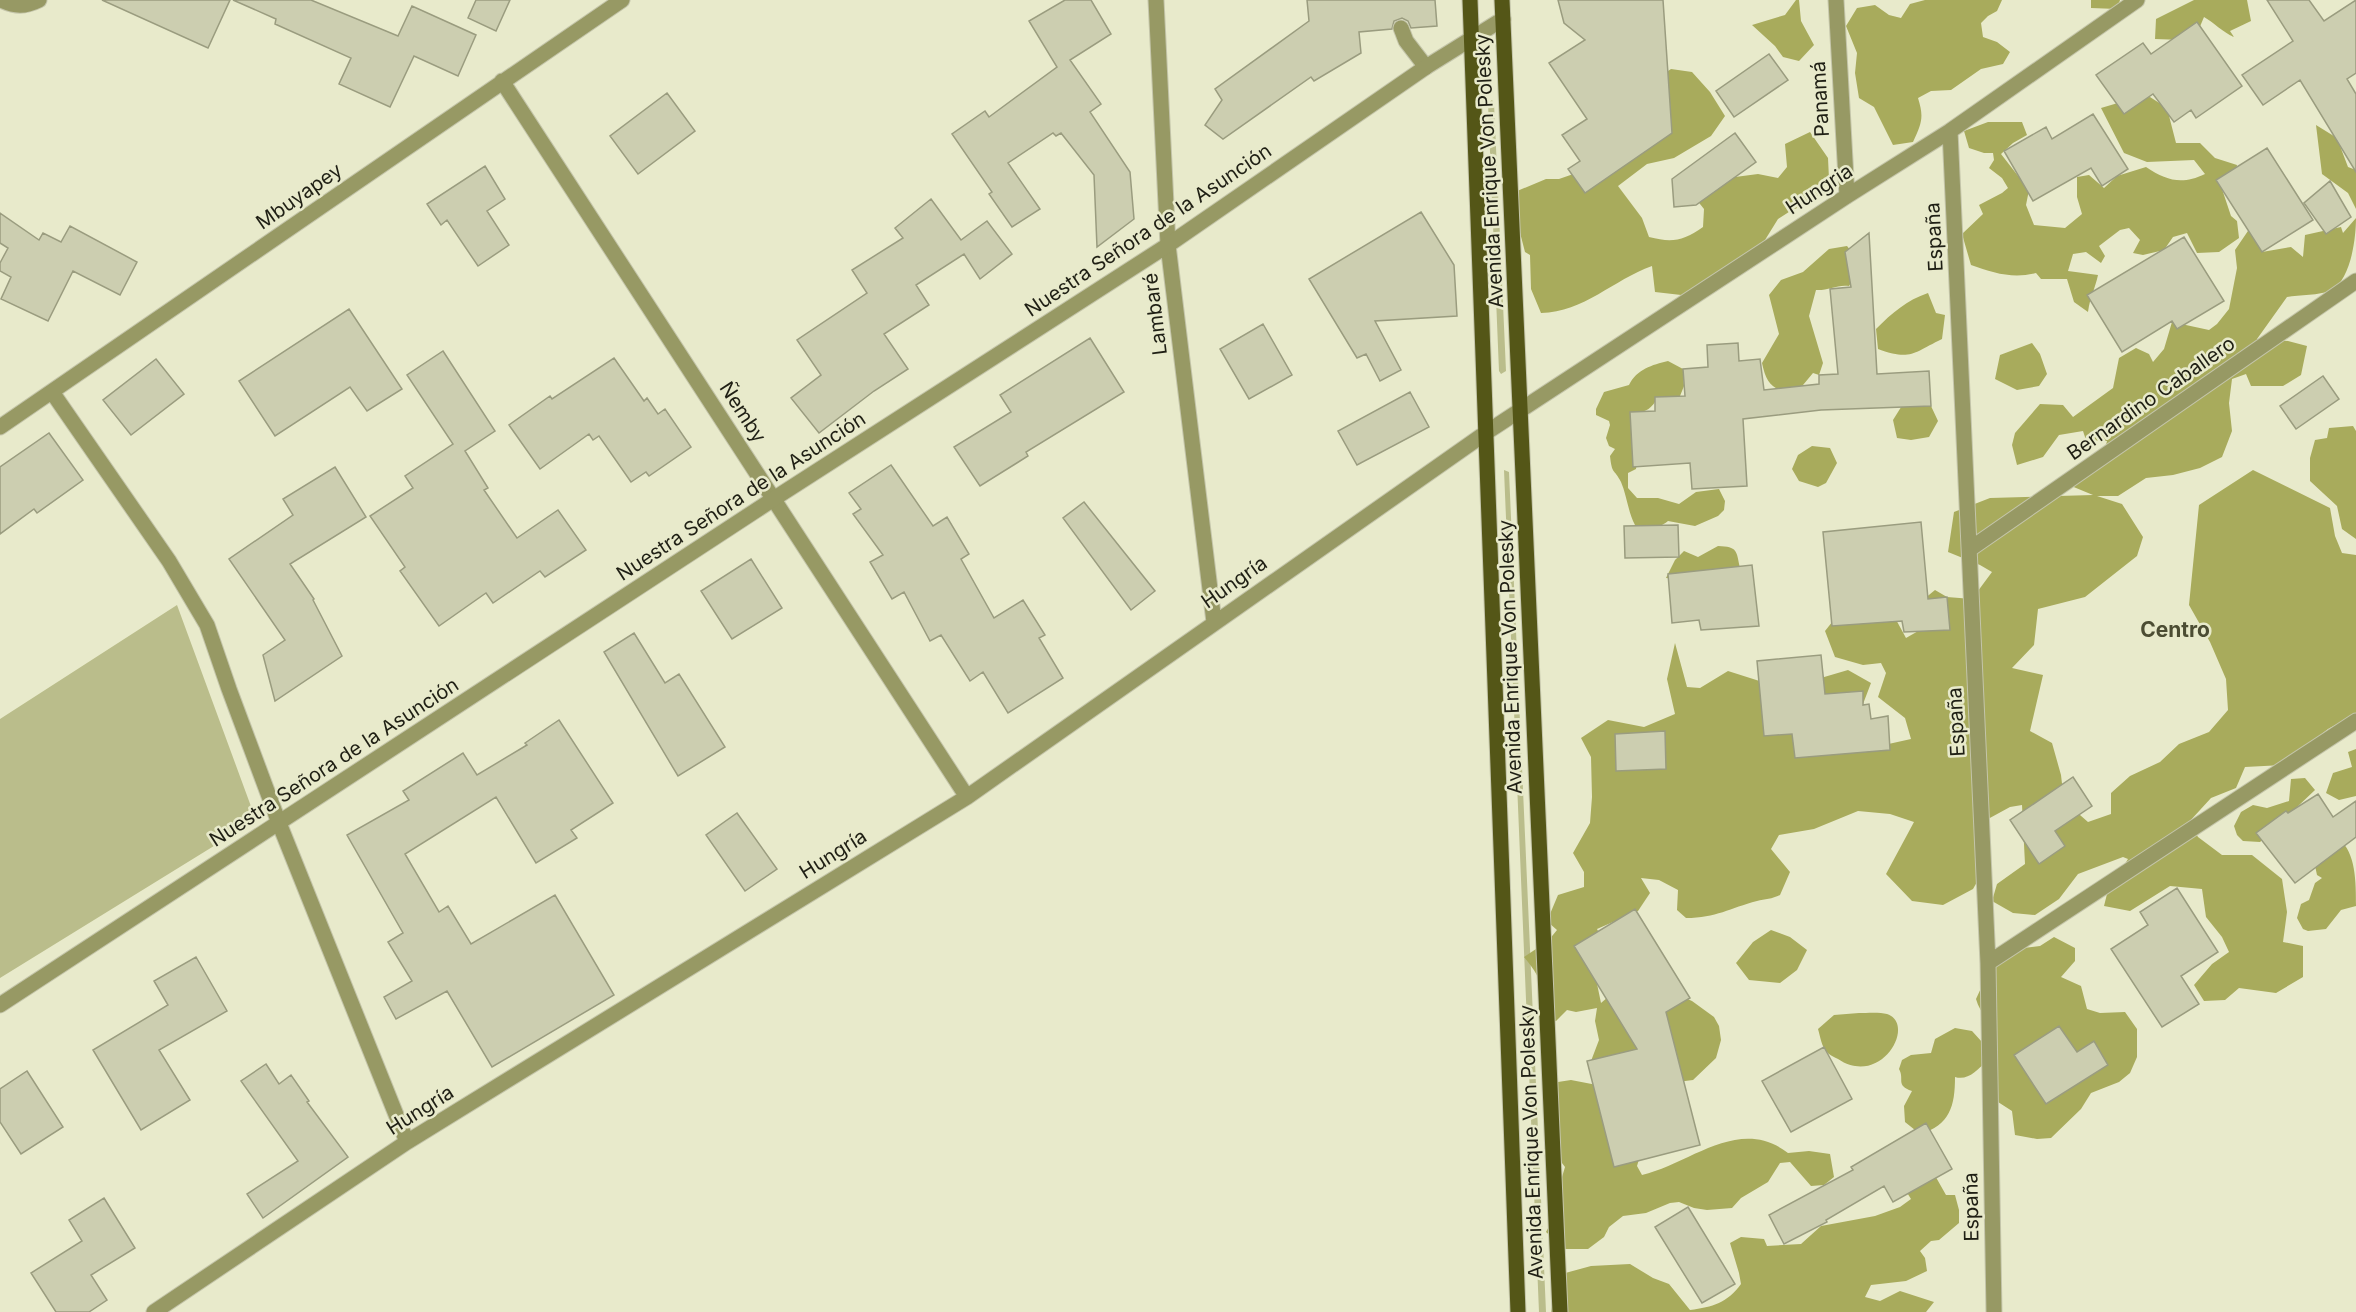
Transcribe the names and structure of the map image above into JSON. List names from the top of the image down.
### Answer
{
  "streets": {
    "main road": ["Avenida Enrique Von Polesky"],
    "street": [
      "Panamá",
      "Hungria",
      "Mbuyapey",
      "Nuestra Señora de la Asunción",
      "España",
      "Lambaré",
      "Bernardino Caballero",
      "Ñemby",
      "Hungría"
    ]
  },
  "crossings": [
    ["Panamá", "Hungria"],
    ["Avenida Enrique Von Polesky", "Hungria"],
    ["Avenida Enrique Von Polesky", "Nuestra Señora de la Asunción"],
    ["Avenida Enrique Von Polesky", "Hungría"],
    ["Hungria", "España"],
    ["Hungria", "Hungría"],
    ["Mbuyapey", "Ñemby"],
    ["Nuestra Señora de la Asunción", "Lambaré"],
    ["Nuestra Señora de la Asunción", "Ñemby"],
    ["España", "Bernardino Caballero"],
    ["Lambaré", "Hungría"],
    ["Ñemby", "Hungría"]
  ],
  "districts": ["Centro"]
}
